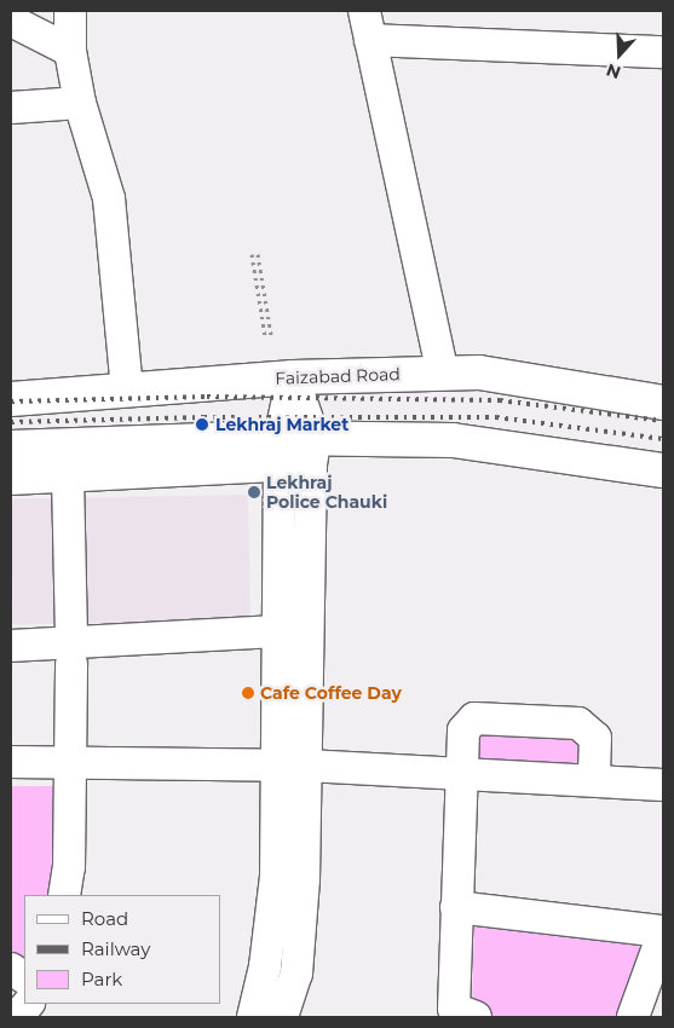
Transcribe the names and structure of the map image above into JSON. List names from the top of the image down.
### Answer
{
  "streets": {
    "main road": ["Faizabad Road"]
  },
  "places": ["Lekhraj Market", "Lekhraj Police Chauki", "Cafe Coffee Day"],
  "legend": ["Road", "Railway", "Park"],
  "north": "bottom"
}
